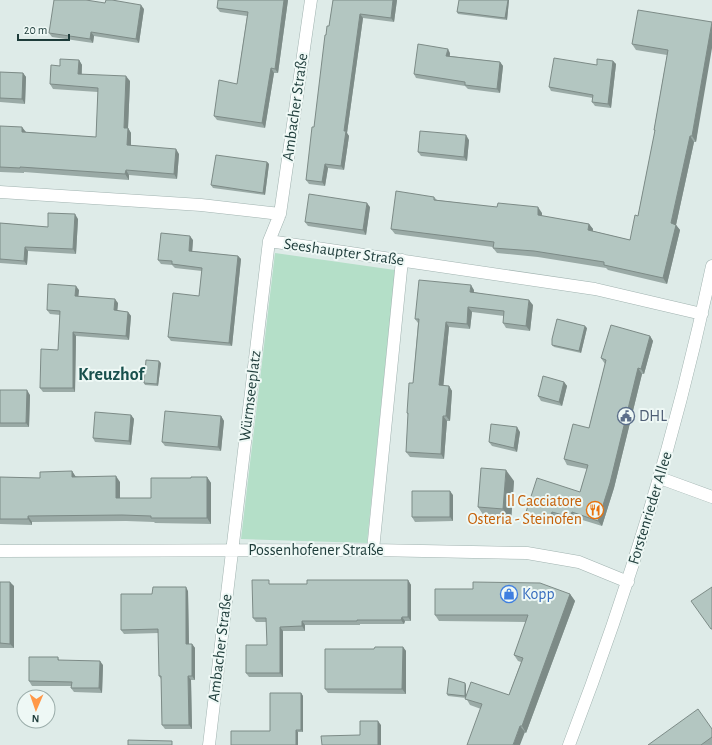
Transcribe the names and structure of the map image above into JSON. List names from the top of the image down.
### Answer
{
  "streets": {
    "street": [
      "Ambacher Straße",
      "Seeshaupter Straße",
      "Würmseeplatz",
      "Forstenrieder Allee",
      "Possenhofener Straße"
    ]
  },
  "crossings": [
    ["Ambacher Straße", "Seeshaupter Straße"],
    ["Ambacher Straße", "Würmseeplatz"],
    ["Ambacher Straße", "Possenhofener Straße"],
    ["Seeshaupter Straße", "Würmseeplatz"],
    ["Seeshaupter Straße", "Forstenrieder Allee"],
    ["Würmseeplatz", "Possenhofener Straße"],
    ["Forstenrieder Allee", "Possenhofener Straße"]
  ],
  "districts": ["Kreuzhof"],
  "places": {
    "public building": ["DHL"],
    "restaurant": ["Il Cacciatore Osteria - Steinofen"],
    "shop": ["Kopp"]
  },
  "scale_bar": "20 m",
  "north": "bottom"
}
